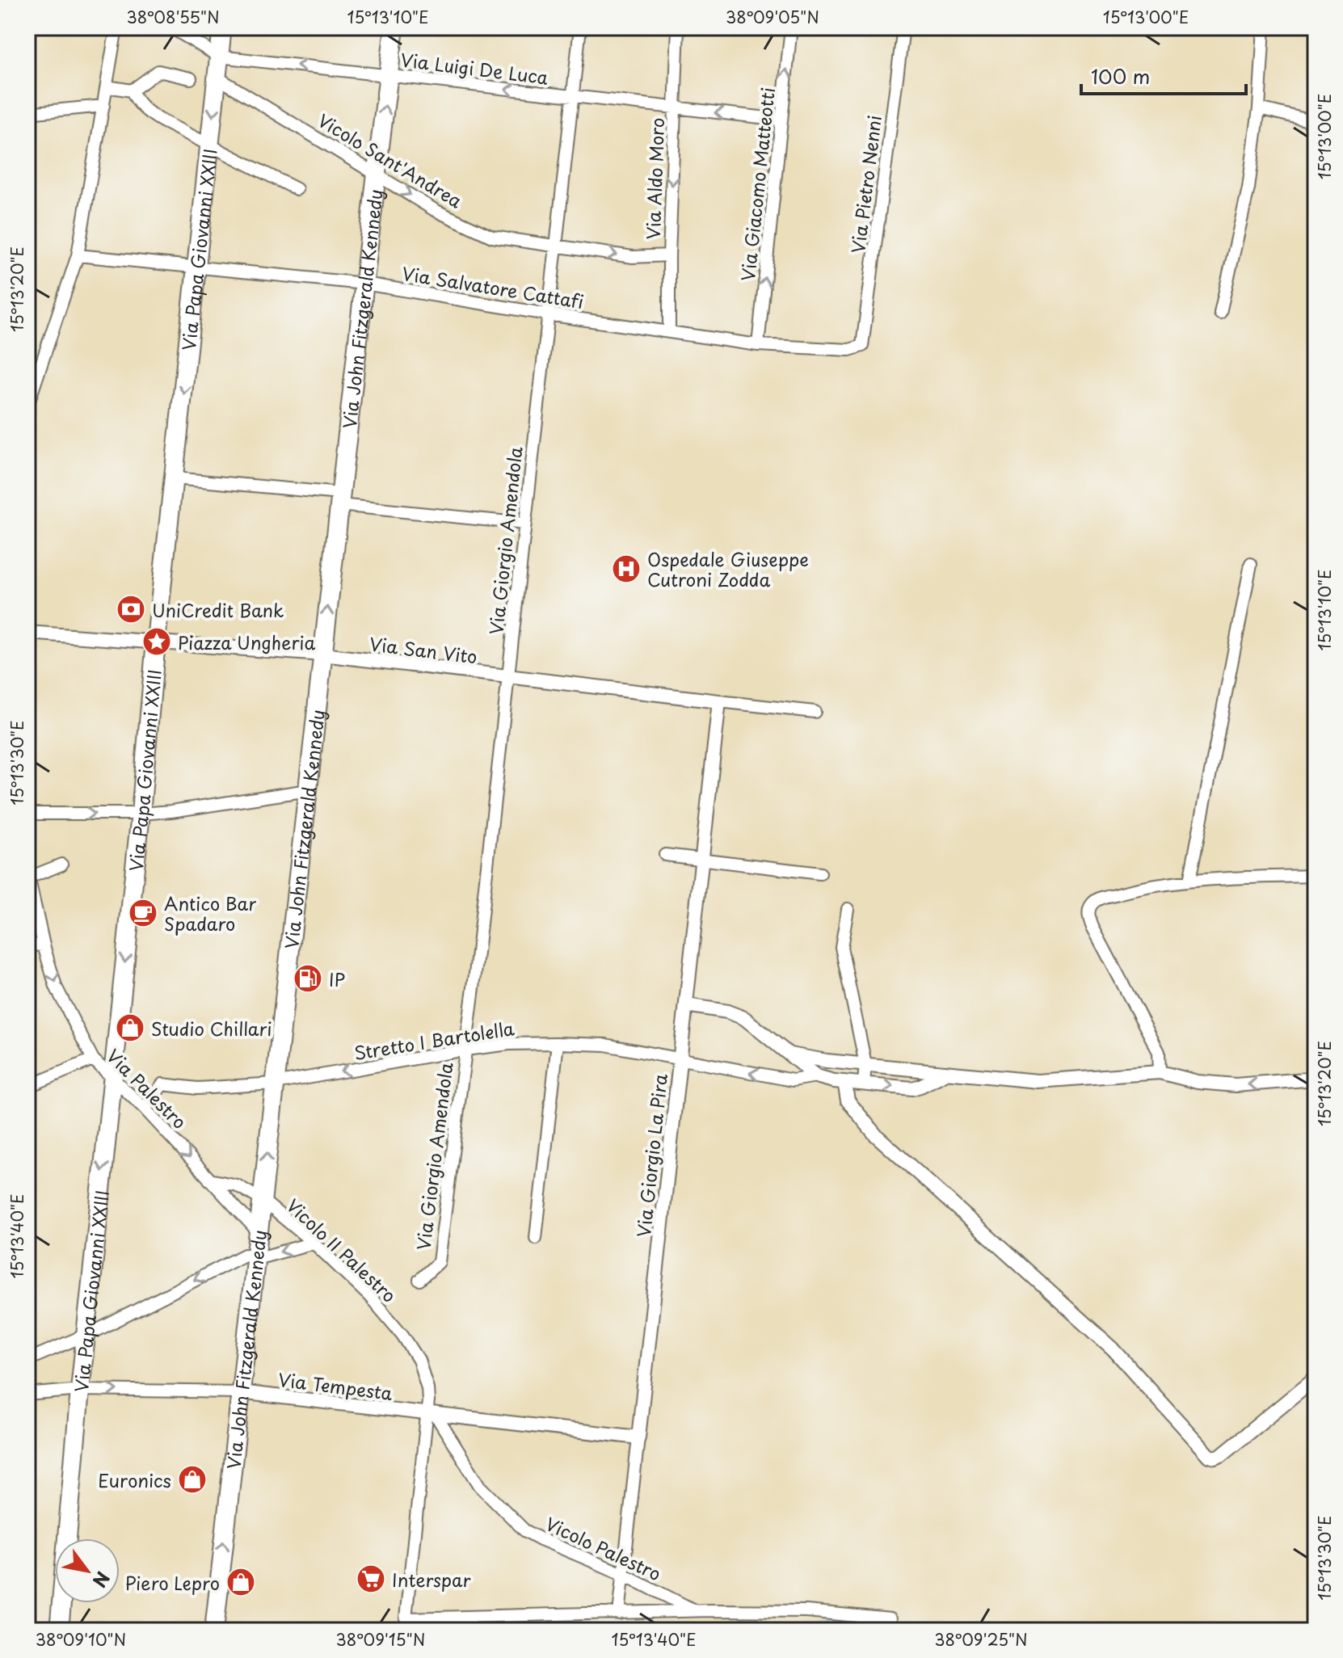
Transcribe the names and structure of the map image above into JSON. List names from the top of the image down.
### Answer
{
  "streets": {
    "main road": ["Via Papa Giovanni XXIII", "Via John Fitzgerald Kennedy"],
    "street": [
      "Via Luigi De Luca",
      "Vicolo Sant'Andrea",
      "Via Aldo Moro",
      "Via Giacomo Matteotti",
      "Via Pietro Nenni",
      "Via Salvatore Cattafi",
      "Via Giorgio Amendola",
      "Via San Vito",
      "Stretto I Bartolella",
      "Via Palestro",
      "Via Giorgio La Pira",
      "Vicolo II Palestro",
      "Via Tempesta",
      "Vicolo Palestro"
    ]
  },
  "crossings": [
    ["Via Luigi De Luca", "Via Aldo Moro"],
    ["Via Luigi De Luca", "Via Giacomo Matteotti"],
    ["Via Luigi De Luca", "Via Papa Giovanni XXIII"],
    ["Via Luigi De Luca", "Via John Fitzgerald Kennedy"],
    ["Via Luigi De Luca", "Via Giorgio Amendola"],
    ["Vicolo Sant'Andrea", "Via Aldo Moro"],
    ["Vicolo Sant'Andrea", "Via Papa Giovanni XXIII"],
    ["Vicolo Sant'Andrea", "Via John Fitzgerald Kennedy"],
    ["Vicolo Sant'Andrea", "Via Giorgio Amendola"],
    ["Via Aldo Moro", "Via Salvatore Cattafi"],
    ["Via Giacomo Matteotti", "Via Salvatore Cattafi"],
    ["Via Pietro Nenni", "Via Salvatore Cattafi"],
    ["Via Papa Giovanni XXIII", "Via Salvatore Cattafi"],
    ["Via Papa Giovanni XXIII", "Via San Vito"],
    ["Via Papa Giovanni XXIII", "Via Palestro"],
    ["Via Papa Giovanni XXIII", "Via Tempesta"],
    ["Via Salvatore Cattafi", "Via John Fitzgerald Kennedy"],
    ["Via Salvatore Cattafi", "Via Giorgio Amendola"],
    ["Via John Fitzgerald Kennedy", "Via San Vito"],
    ["Via John Fitzgerald Kennedy", "Stretto I Bartolella"],
    ["Via John Fitzgerald Kennedy", "Via Palestro"],
    ["Via John Fitzgerald Kennedy", "Vicolo II Palestro"],
    ["Via John Fitzgerald Kennedy", "Via Tempesta"],
    ["Via Giorgio Amendola", "Via San Vito"],
    ["Via Giorgio Amendola", "Stretto I Bartolella"],
    ["Via San Vito", "Via Giorgio La Pira"],
    ["Stretto I Bartolella", "Via Palestro"],
    ["Stretto I Bartolella", "Via Giorgio La Pira"],
    ["Via Palestro", "Vicolo II Palestro"],
    ["Via Giorgio La Pira", "Vicolo II Palestro"],
    ["Via Giorgio La Pira", "Via Tempesta"],
    ["Via Giorgio La Pira", "Vicolo Palestro"],
    ["Vicolo II Palestro", "Via Tempesta"],
    ["Vicolo II Palestro", "Vicolo Palestro"],
    ["Via Tempesta", "Vicolo Palestro"]
  ],
  "one_way": [
    "Via Luigi De Luca",
    "Vicolo Sant'Andrea",
    "Via Aldo Moro",
    "Via Giacomo Matteotti",
    "Via Papa Giovanni XXIII",
    "Via John Fitzgerald Kennedy",
    "Via Palestro"
  ],
  "places": {
    "hospital": ["Ospedale Giuseppe Cutroni Zodda"],
    "bank": ["UniCredit Bank"],
    "place": ["Piazza Ungheria"],
    "cafe": ["Antico Bar Spadaro"],
    "fuel station": ["IP"],
    "shop": ["Studio Chillari", "Euronics", "Piero Lepro"],
    "supermarket": ["Interspar"]
  },
  "scale_bar": "100 m",
  "north": "bottom right",
  "coordinates": [
    "38°08'55\"N",
    "15°13'10\"E",
    "38°09'05\"N",
    "15°13'00\"E",
    "15°13'20\"E",
    "15°13'30\"E",
    "15°13'40\"E",
    "38°09'10\"N",
    "38°09'15\"N",
    "38°09'25\"N"
  ]
}
